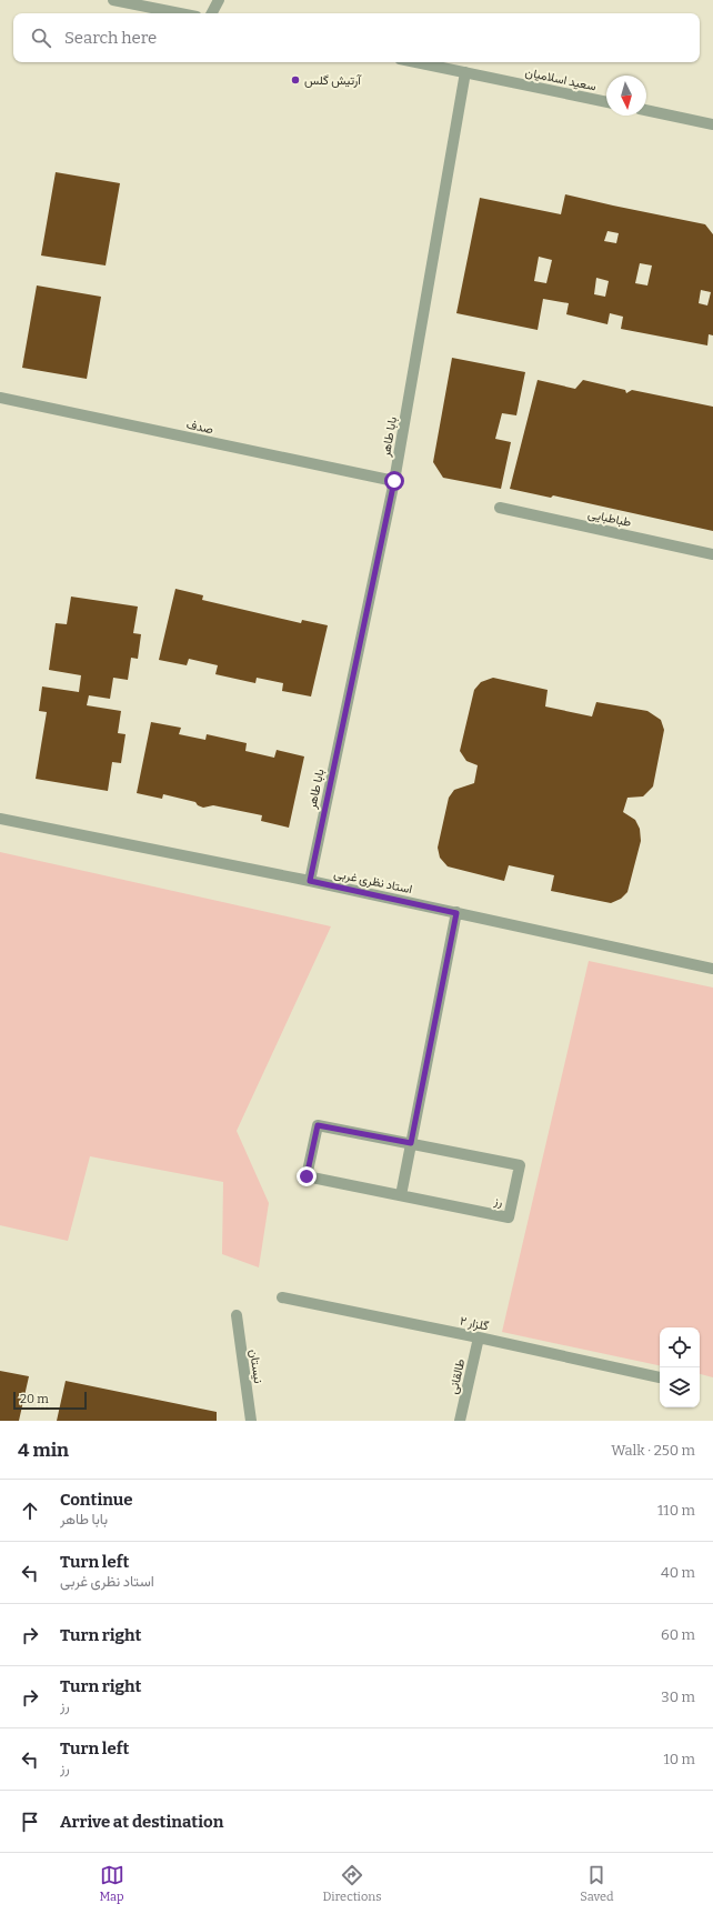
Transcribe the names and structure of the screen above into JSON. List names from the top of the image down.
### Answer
{
  "streets": {
    "street": [
      "سعید اسلامیان",
      "صدف",
      "بابا طاهر",
      "طباطبایی",
      "استاد نظری غربی",
      "رز",
      "گلزار ۲",
      "نیستان",
      "طالقانی"
    ]
  },
  "crossings": [
    ["سعید اسلامیان", "بابا طاهر"],
    ["صدف", "بابا طاهر"],
    ["بابا طاهر", "استاد نظری غربی"],
    ["گلزار ۲", "طالقانی"]
  ],
  "places": ["آرتیش گلس"],
  "scale_bar": "20 m",
  "north": "bottom",
  "page": {
    "search": "Search here",
    "scale": "20 m",
    "heading": ["4 min", "Walk · 250 m"],
    "list": [
      ["Continue", "بابا طاهر", "110 m"],
      ["Turn left", "استاد نظری غربی", "40 m"],
      ["Turn right", "60 m"],
      ["Turn right", "رز", "30 m"],
      ["Turn left", "رز", "10 m"],
      "Arrive at destination"
    ],
    "nav": ["Map", "Directions", "Saved"]
  }
}
